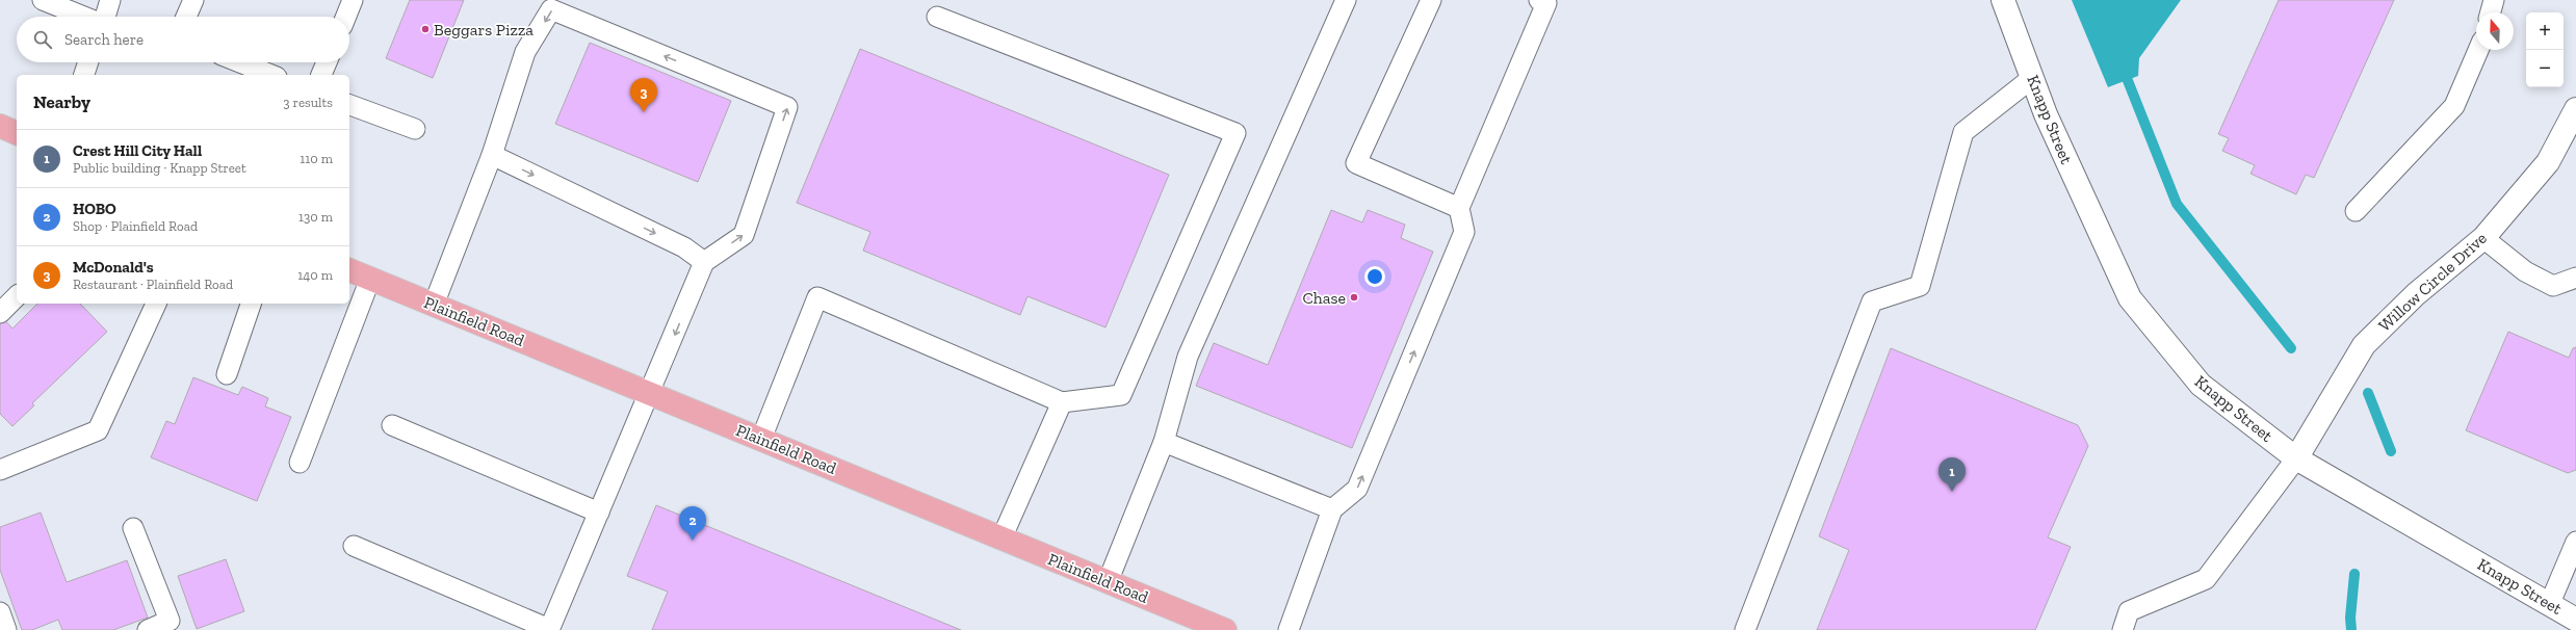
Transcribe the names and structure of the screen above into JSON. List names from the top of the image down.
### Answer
{
  "streets": {
    "main road": ["Plainfield Road"],
    "street": ["Knapp Street", "Willow Circle Drive"]
  },
  "crossings": [
    ["Knapp Street", "Willow Circle Drive"]
  ],
  "places": ["Beggars Pizza", "Chase"],
  "north": "top",
  "page": {
    "map_buttons": ["+", "−"],
    "search": "Search here",
    "heading": ["Nearby", "3 results"],
    "pins": ["3", "1", "2"],
    "list": [
      {
        "mark": "1",
        "name": "Crest Hill City Hall",
        "note": "Public building · Knapp Street",
        "value": "110 m"
      },
      {
        "mark": "2",
        "name": "HOBO",
        "note": "Shop · Plainfield Road",
        "value": "130 m"
      },
      {
        "mark": "3",
        "name": "McDonald's",
        "note": "Restaurant · Plainfield Road",
        "value": "140 m"
      }
    ]
  }
}
